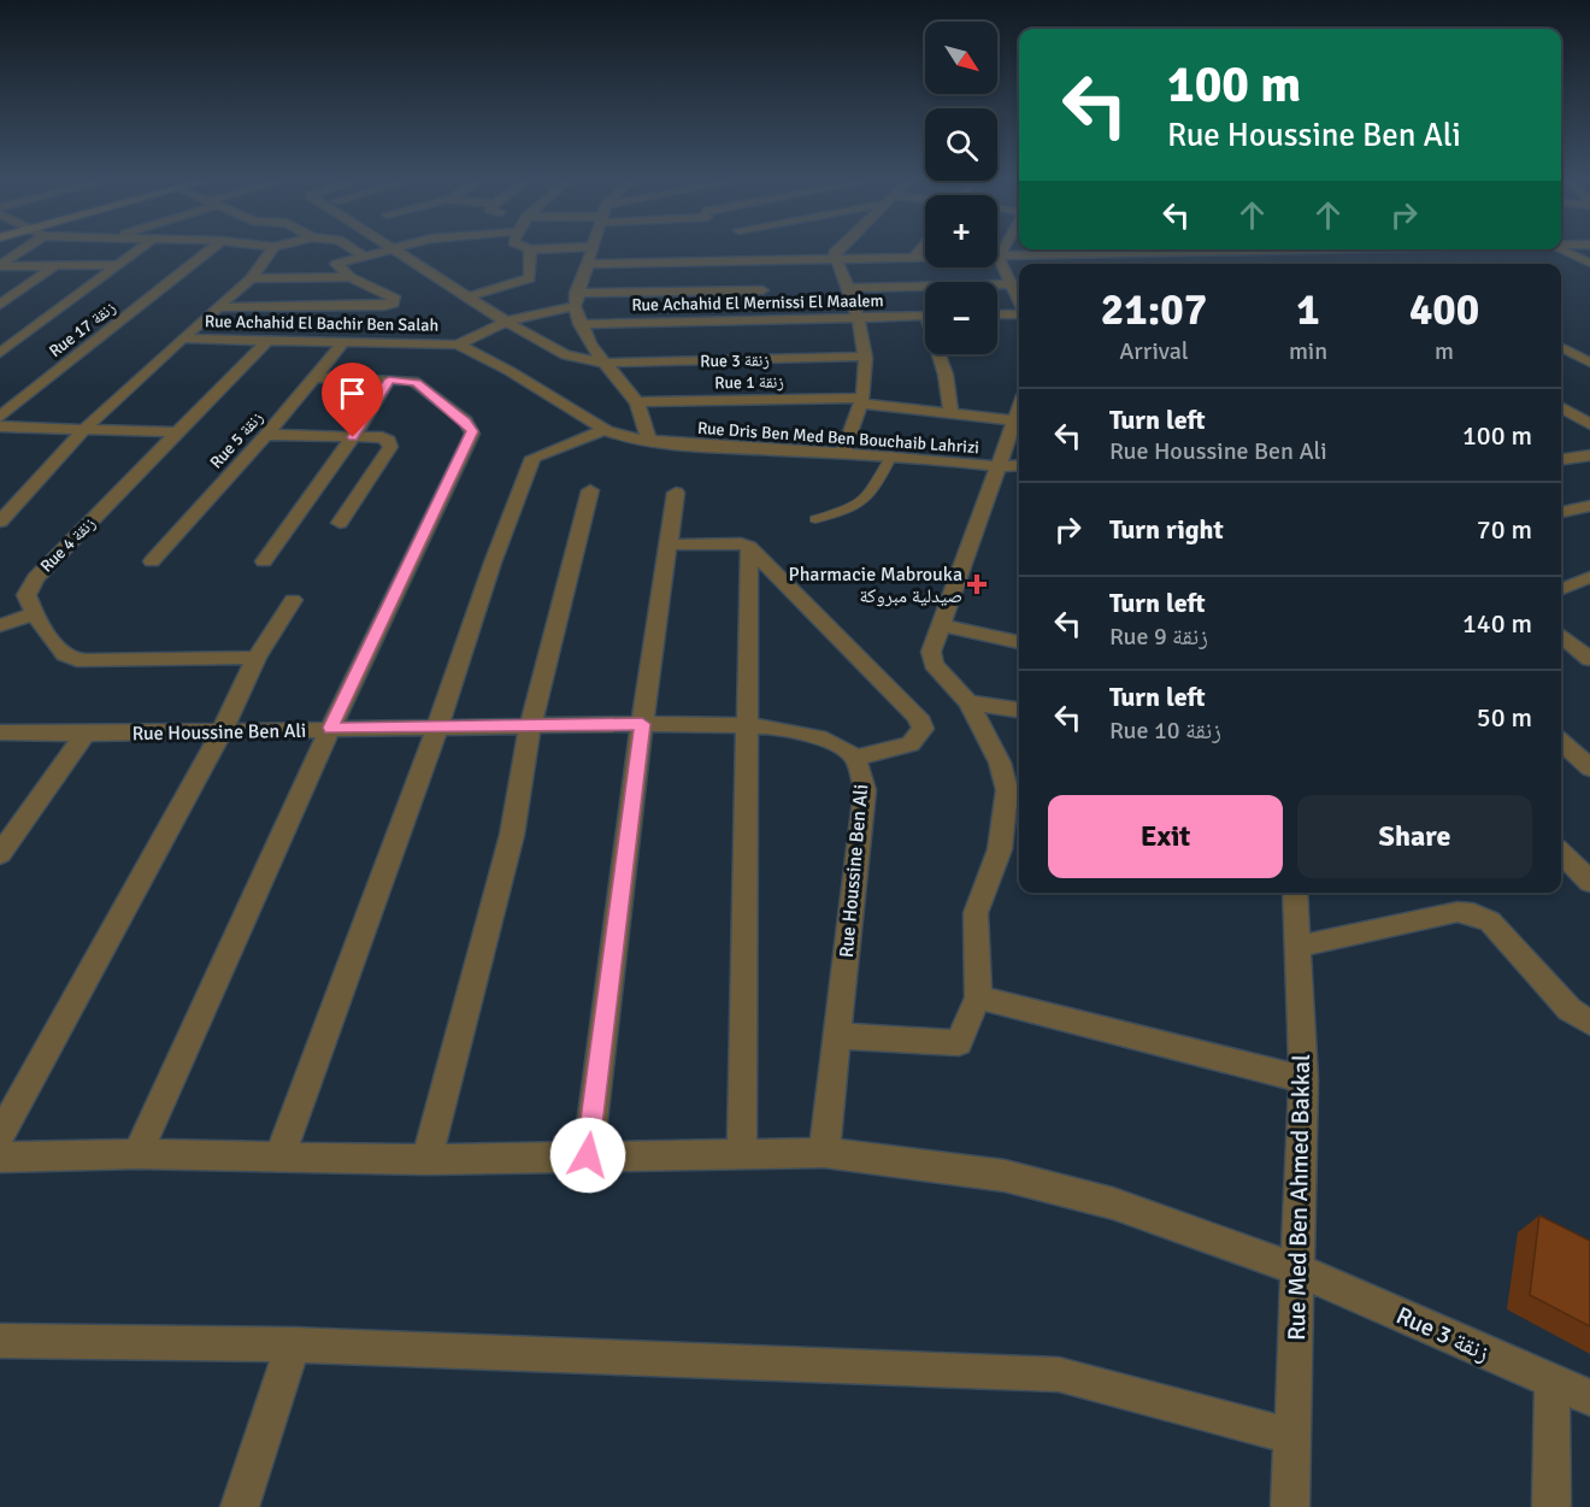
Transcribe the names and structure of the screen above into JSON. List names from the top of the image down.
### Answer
{
  "streets": {
    "street": [
      "Rue Achahid El Mernissi El Maalem",
      "Rue Achahid El Bachir Ben Salah",
      "Rue 17 زنقة",
      "Rue 3 زنقة",
      "Rue 1 زنقة",
      "Rue Dris Ben Med Ben Bouchaib Lahrizi",
      "Rue 5 زنقة",
      "Rue 4 زنقة",
      "Rue Houssine Ben Ali",
      "Rue Med Ben Ahmed Bakkal"
    ]
  },
  "crossings": [
    ["Rue Achahid El Bachir Ben Salah", "Rue Dris Ben Med Ben Bouchaib Lahrizi"],
    ["Rue Achahid El Bachir Ben Salah", "Rue 5 زنقة"],
    ["Rue Achahid El Bachir Ben Salah", "Rue 4 زنقة"],
    ["Rue 3 زنقة", "Rue Houssine Ben Ali"],
    ["Rue 3 زنقة", "Rue Med Ben Ahmed Bakkal"]
  ],
  "places": {
    "health": ["Pharmacie Mabrouka صيدلية مبروكة"]
  },
  "north": "bottom right",
  "page": {
    "map_buttons": ["+", "−"],
    "turn": ["100 m", "Rue Houssine Ben Ali"],
    "eta": [
      "21:07",
      "Arrival",
      "1",
      "min",
      "400",
      "m"
    ],
    "list": [
      {
        "name": "Turn left",
        "note": "Rue Houssine Ben Ali",
        "value": "100 m"
      },
      {
        "name": "Turn right",
        "value": "70 m"
      },
      {
        "name": "Turn left",
        "note": "Rue 9 زنقة",
        "value": "140 m"
      },
      {
        "name": "Turn left",
        "note": "Rue 10 زنقة",
        "value": "50 m"
      }
    ],
    "buttons": ["Exit", "Share"]
  }
}
